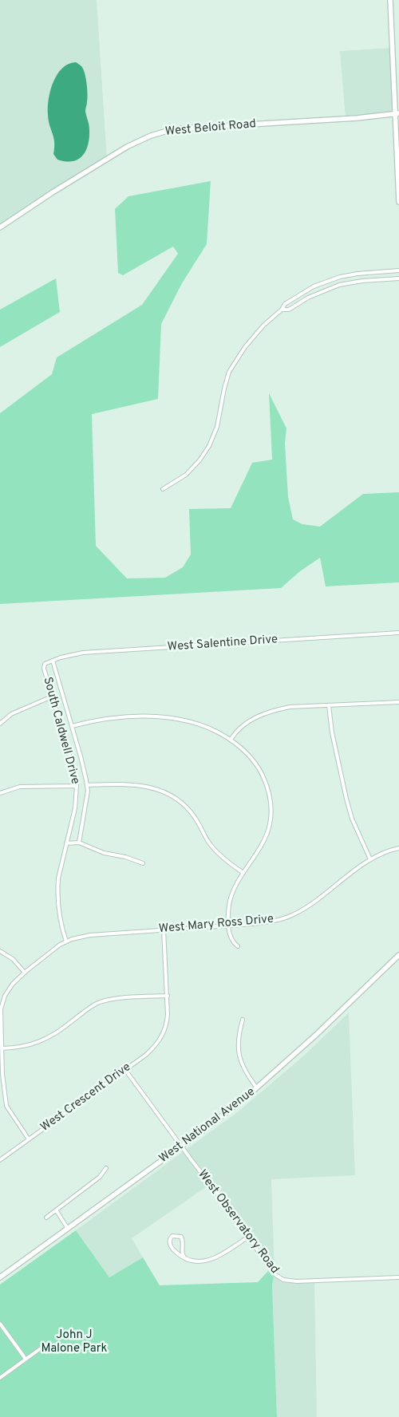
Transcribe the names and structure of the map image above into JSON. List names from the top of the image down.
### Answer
{
  "streets": {
    "main road": ["West Beloit Road", "West National Avenue"],
    "street": [
      "West Salentine Drive",
      "South Caldwell Drive",
      "West Mary Ross Drive",
      "West Crescent Drive",
      "West Observatory Road"
    ]
  },
  "crossings": [
    ["West Salentine Drive", "South Caldwell Drive"],
    ["South Caldwell Drive", "West Mary Ross Drive"],
    ["West Mary Ross Drive", "West Crescent Drive"],
    ["West Crescent Drive", "West Observatory Road"],
    ["West National Avenue", "West Observatory Road"]
  ],
  "parks": ["John J Malone Park"]
}
